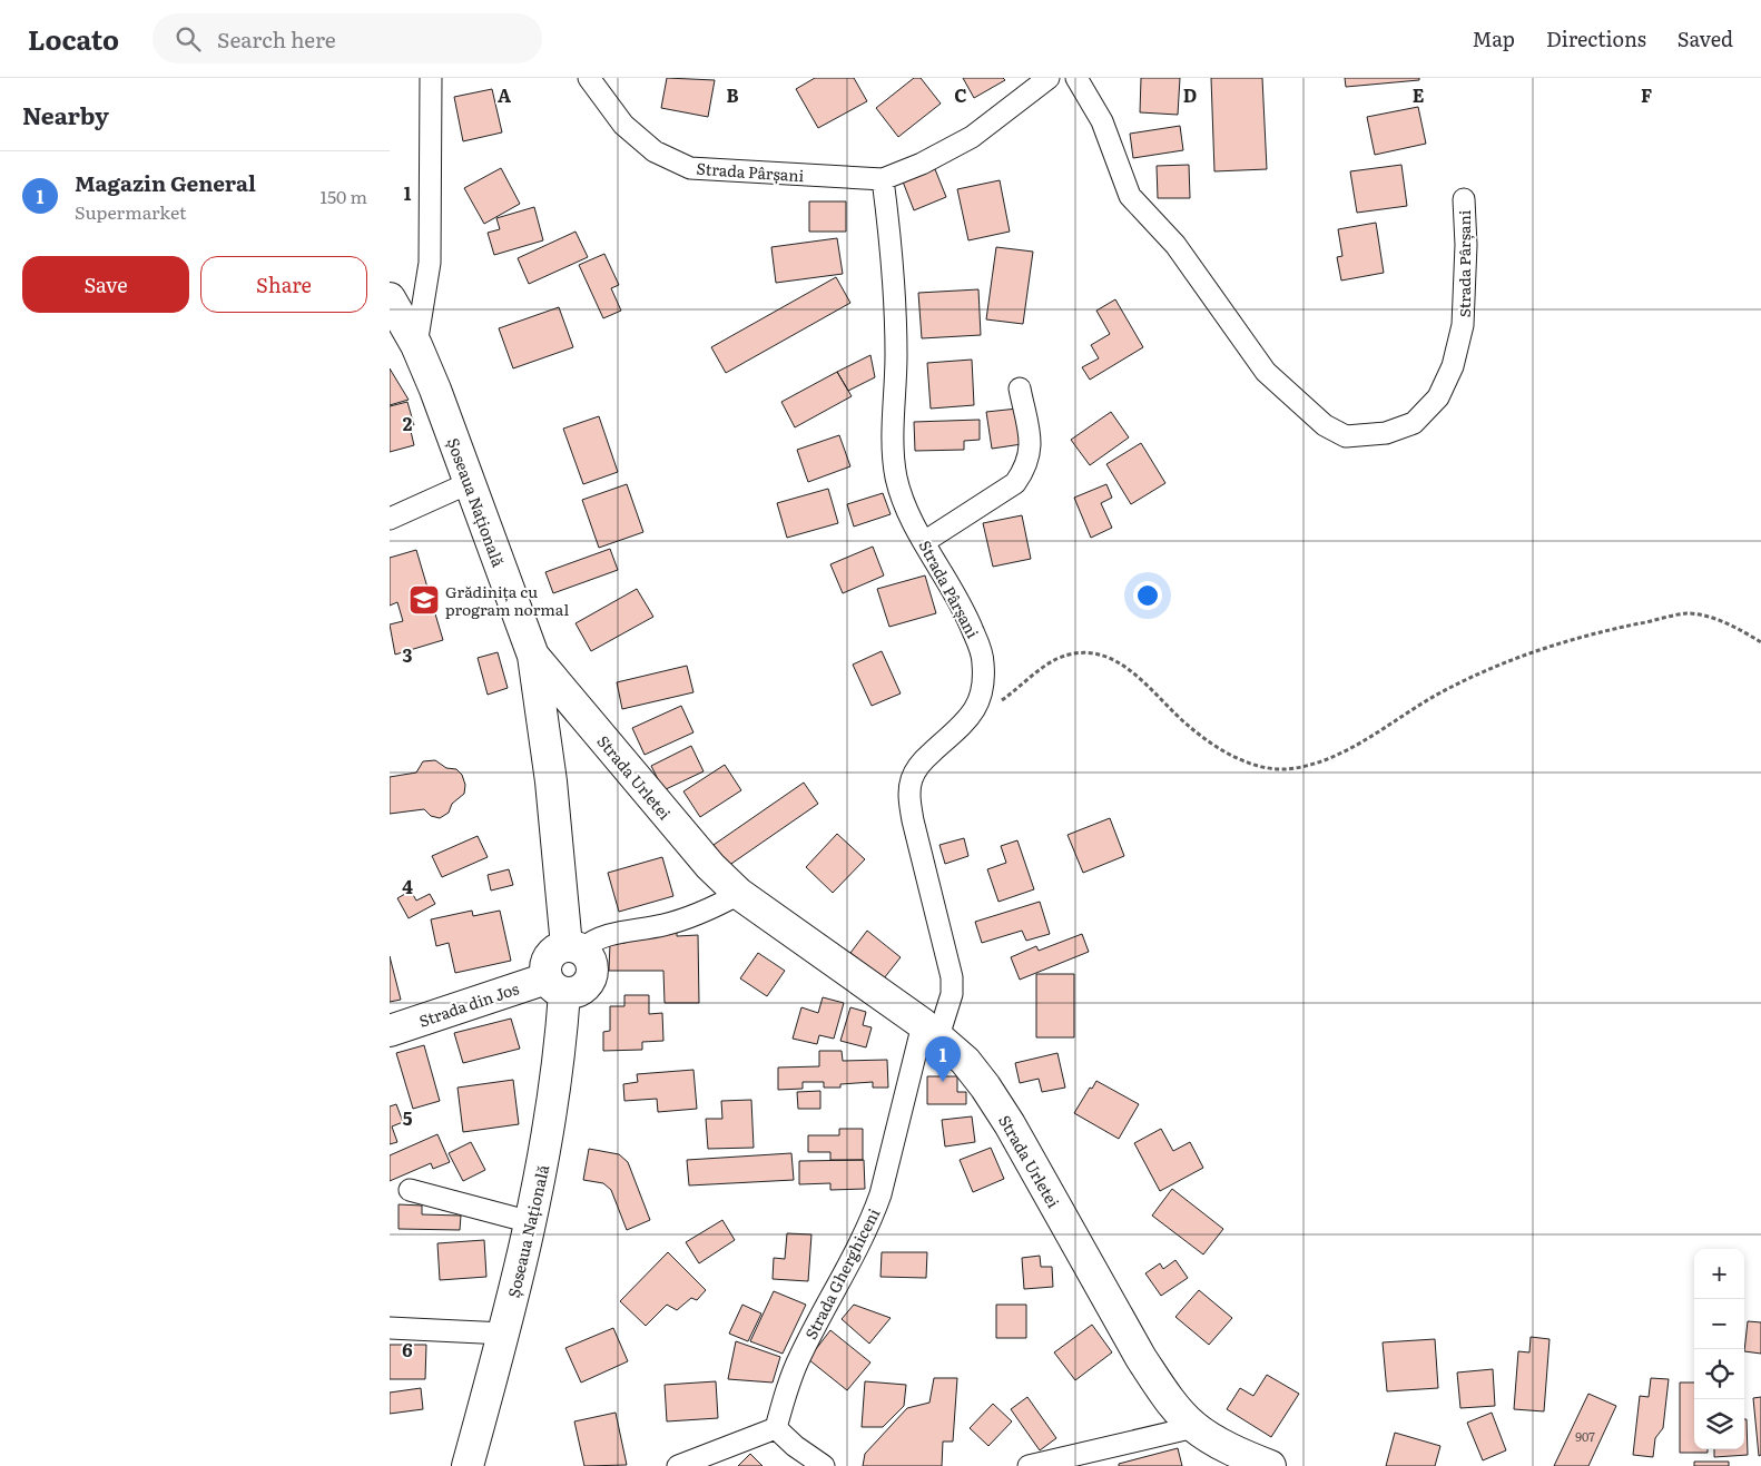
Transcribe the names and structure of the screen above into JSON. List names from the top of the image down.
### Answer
{
  "streets": {
    "street": [
      "Strada Pârșani",
      "Șoseaua Națională",
      "Strada Urletei",
      "Strada din Jos",
      "Strada Gherghiceni"
    ]
  },
  "crossings": [
    ["Șoseaua Națională", "Strada Urletei"],
    ["Șoseaua Națională", "Strada din Jos"],
    ["Strada Urletei", "Strada Gherghiceni"]
  ],
  "places": {
    "school or university": ["Grădinița cu program normal"]
  },
  "house_numbers": ["907"],
  "page": {
    "header": "Locato",
    "search": "Search here",
    "nav": ["Map", "Directions", "Saved"],
    "heading": "Nearby",
    "list": [
      {
        "mark": "1",
        "name": "Magazin General",
        "note": "Supermarket",
        "value": "150 m"
      }
    ],
    "buttons": ["Save", "Share"],
    "pins": "1",
    "map_buttons": ["+", "−"]
  },
  "grid": {
    "columns": [
      "A",
      "B",
      "C",
      "D",
      "E",
      "F"
    ],
    "rows": [
      "1",
      "2",
      "3",
      "4",
      "5",
      "6"
    ]
  }
}
